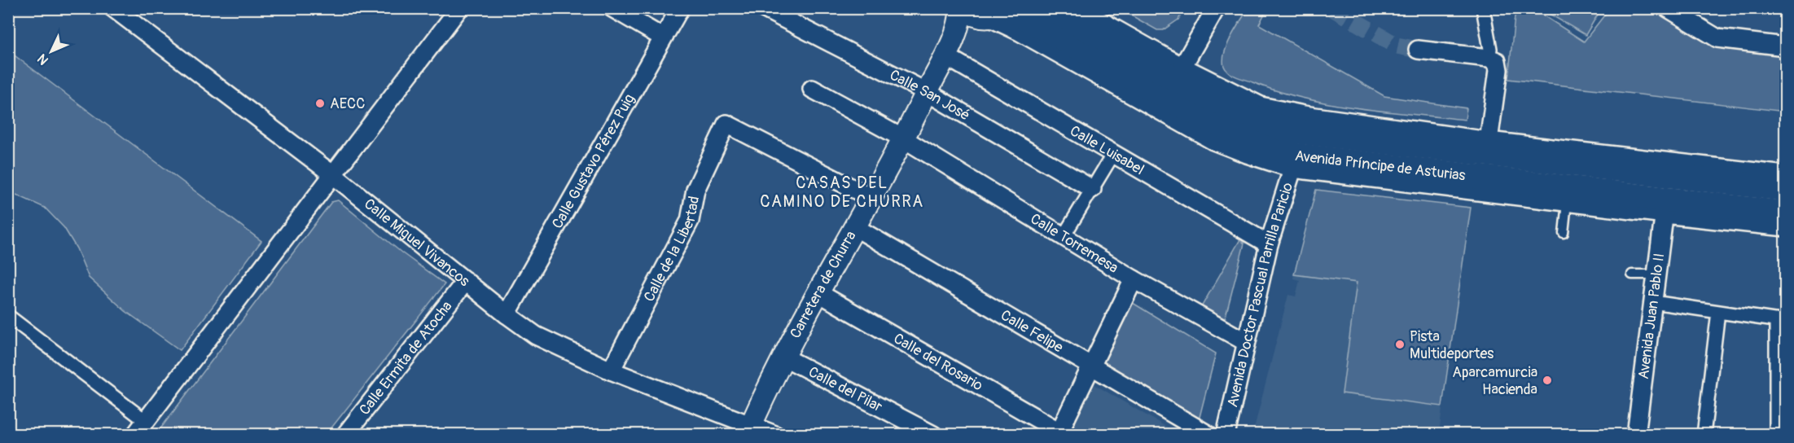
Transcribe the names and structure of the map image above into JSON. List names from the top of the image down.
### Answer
{
  "streets": {
    "main road": ["Avenida Príncipe de Asturias"],
    "street": [
      "Calle San José",
      "Calle Luisabel",
      "Calle Gustavo Pérez Puig",
      "Calle Miguel Vivancos",
      "Calle Torremesa",
      "Calle de la Libertad",
      "Carretera de Churra",
      "Avenida Doctor Pascual Parrilla Paricio",
      "Avenida Juan Pablo II",
      "Calle Felipe",
      "Calle Ermita de Atocha",
      "Calle del Rosario",
      "Calle del Pilar"
    ]
  },
  "crossings": [
    ["Calle San José", "Carretera de Churra"],
    ["Calle Luisabel", "Carretera de Churra"],
    ["Calle Luisabel", "Avenida Doctor Pascual Parrilla Paricio"],
    ["Calle Gustavo Pérez Puig", "Calle Miguel Vivancos"],
    ["Avenida Príncipe de Asturias", "Carretera de Churra"],
    ["Avenida Príncipe de Asturias", "Avenida Doctor Pascual Parrilla Paricio"],
    ["Avenida Príncipe de Asturias", "Avenida Juan Pablo II"],
    ["Calle Miguel Vivancos", "Calle de la Libertad"],
    ["Calle Miguel Vivancos", "Carretera de Churra"],
    ["Calle Miguel Vivancos", "Calle Ermita de Atocha"],
    ["Calle Torremesa", "Carretera de Churra"],
    ["Calle Torremesa", "Avenida Doctor Pascual Parrilla Paricio"],
    ["Calle de la Libertad", "Carretera de Churra"],
    ["Carretera de Churra", "Calle Felipe"],
    ["Carretera de Churra", "Calle del Rosario"],
    ["Carretera de Churra", "Calle del Pilar"]
  ],
  "districts": ["CASAS DEL CAMINO DE CHURRA"],
  "places": ["AECC", "Pista Multideportes", "Aparcamurcia Hacienda"],
  "north": "bottom left"
}
